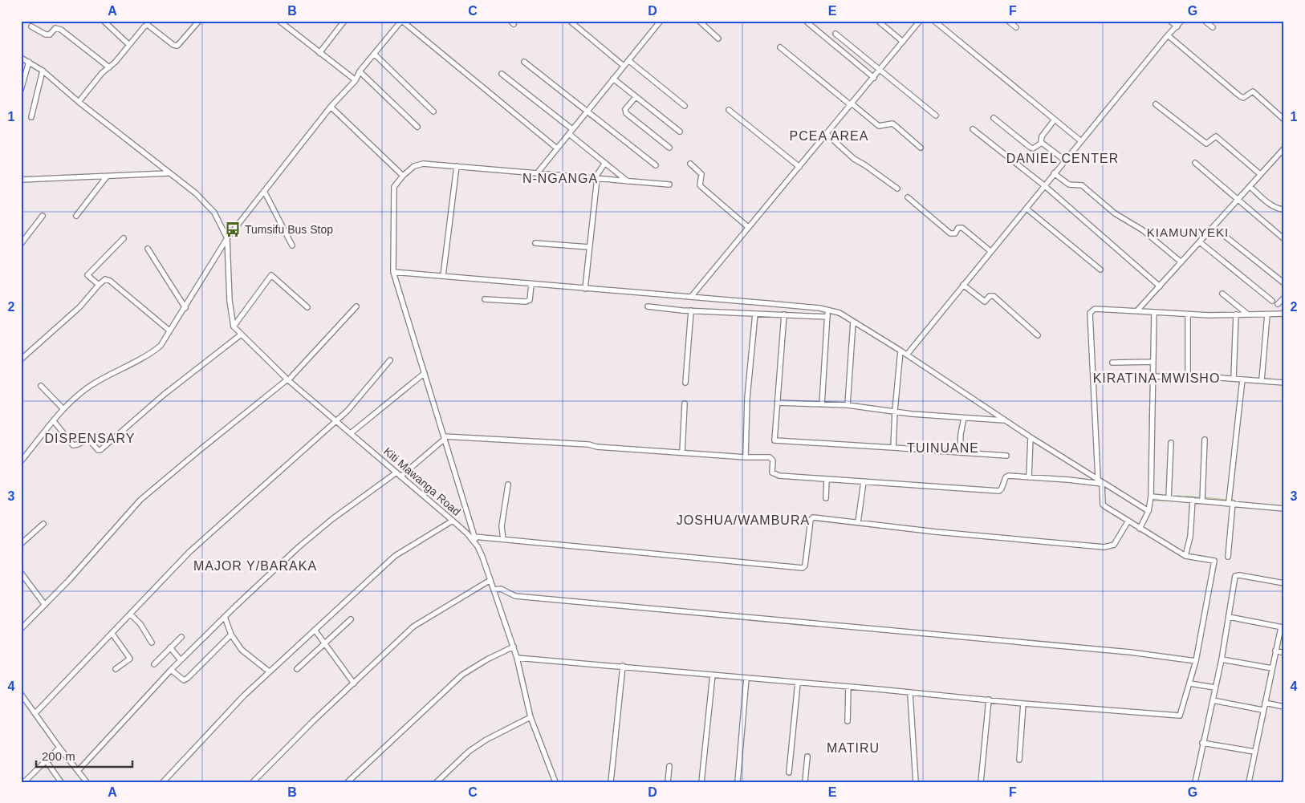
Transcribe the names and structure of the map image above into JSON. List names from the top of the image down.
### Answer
{
  "streets": {
    "street": ["Kiti Mawanga Road"]
  },
  "districts": [
    "PCEA AREA",
    "DANIEL CENTER",
    "N-NGANGA",
    "KIAMUNYEKI",
    "KIRATINA MWISHO",
    "DISPENSARY",
    "TUINUANE",
    "JOSHUA/WAMBURA",
    "MAJOR Y/BARAKA",
    "MATIRU"
  ],
  "places": {
    "bus stop": ["Tumsifu Bus Stop"]
  },
  "scale_bar": "200 m",
  "grid": {
    "columns": [
      "A",
      "B",
      "C",
      "D",
      "E",
      "F",
      "G"
    ],
    "rows": [
      "1",
      "2",
      "3",
      "4"
    ]
  }
}
